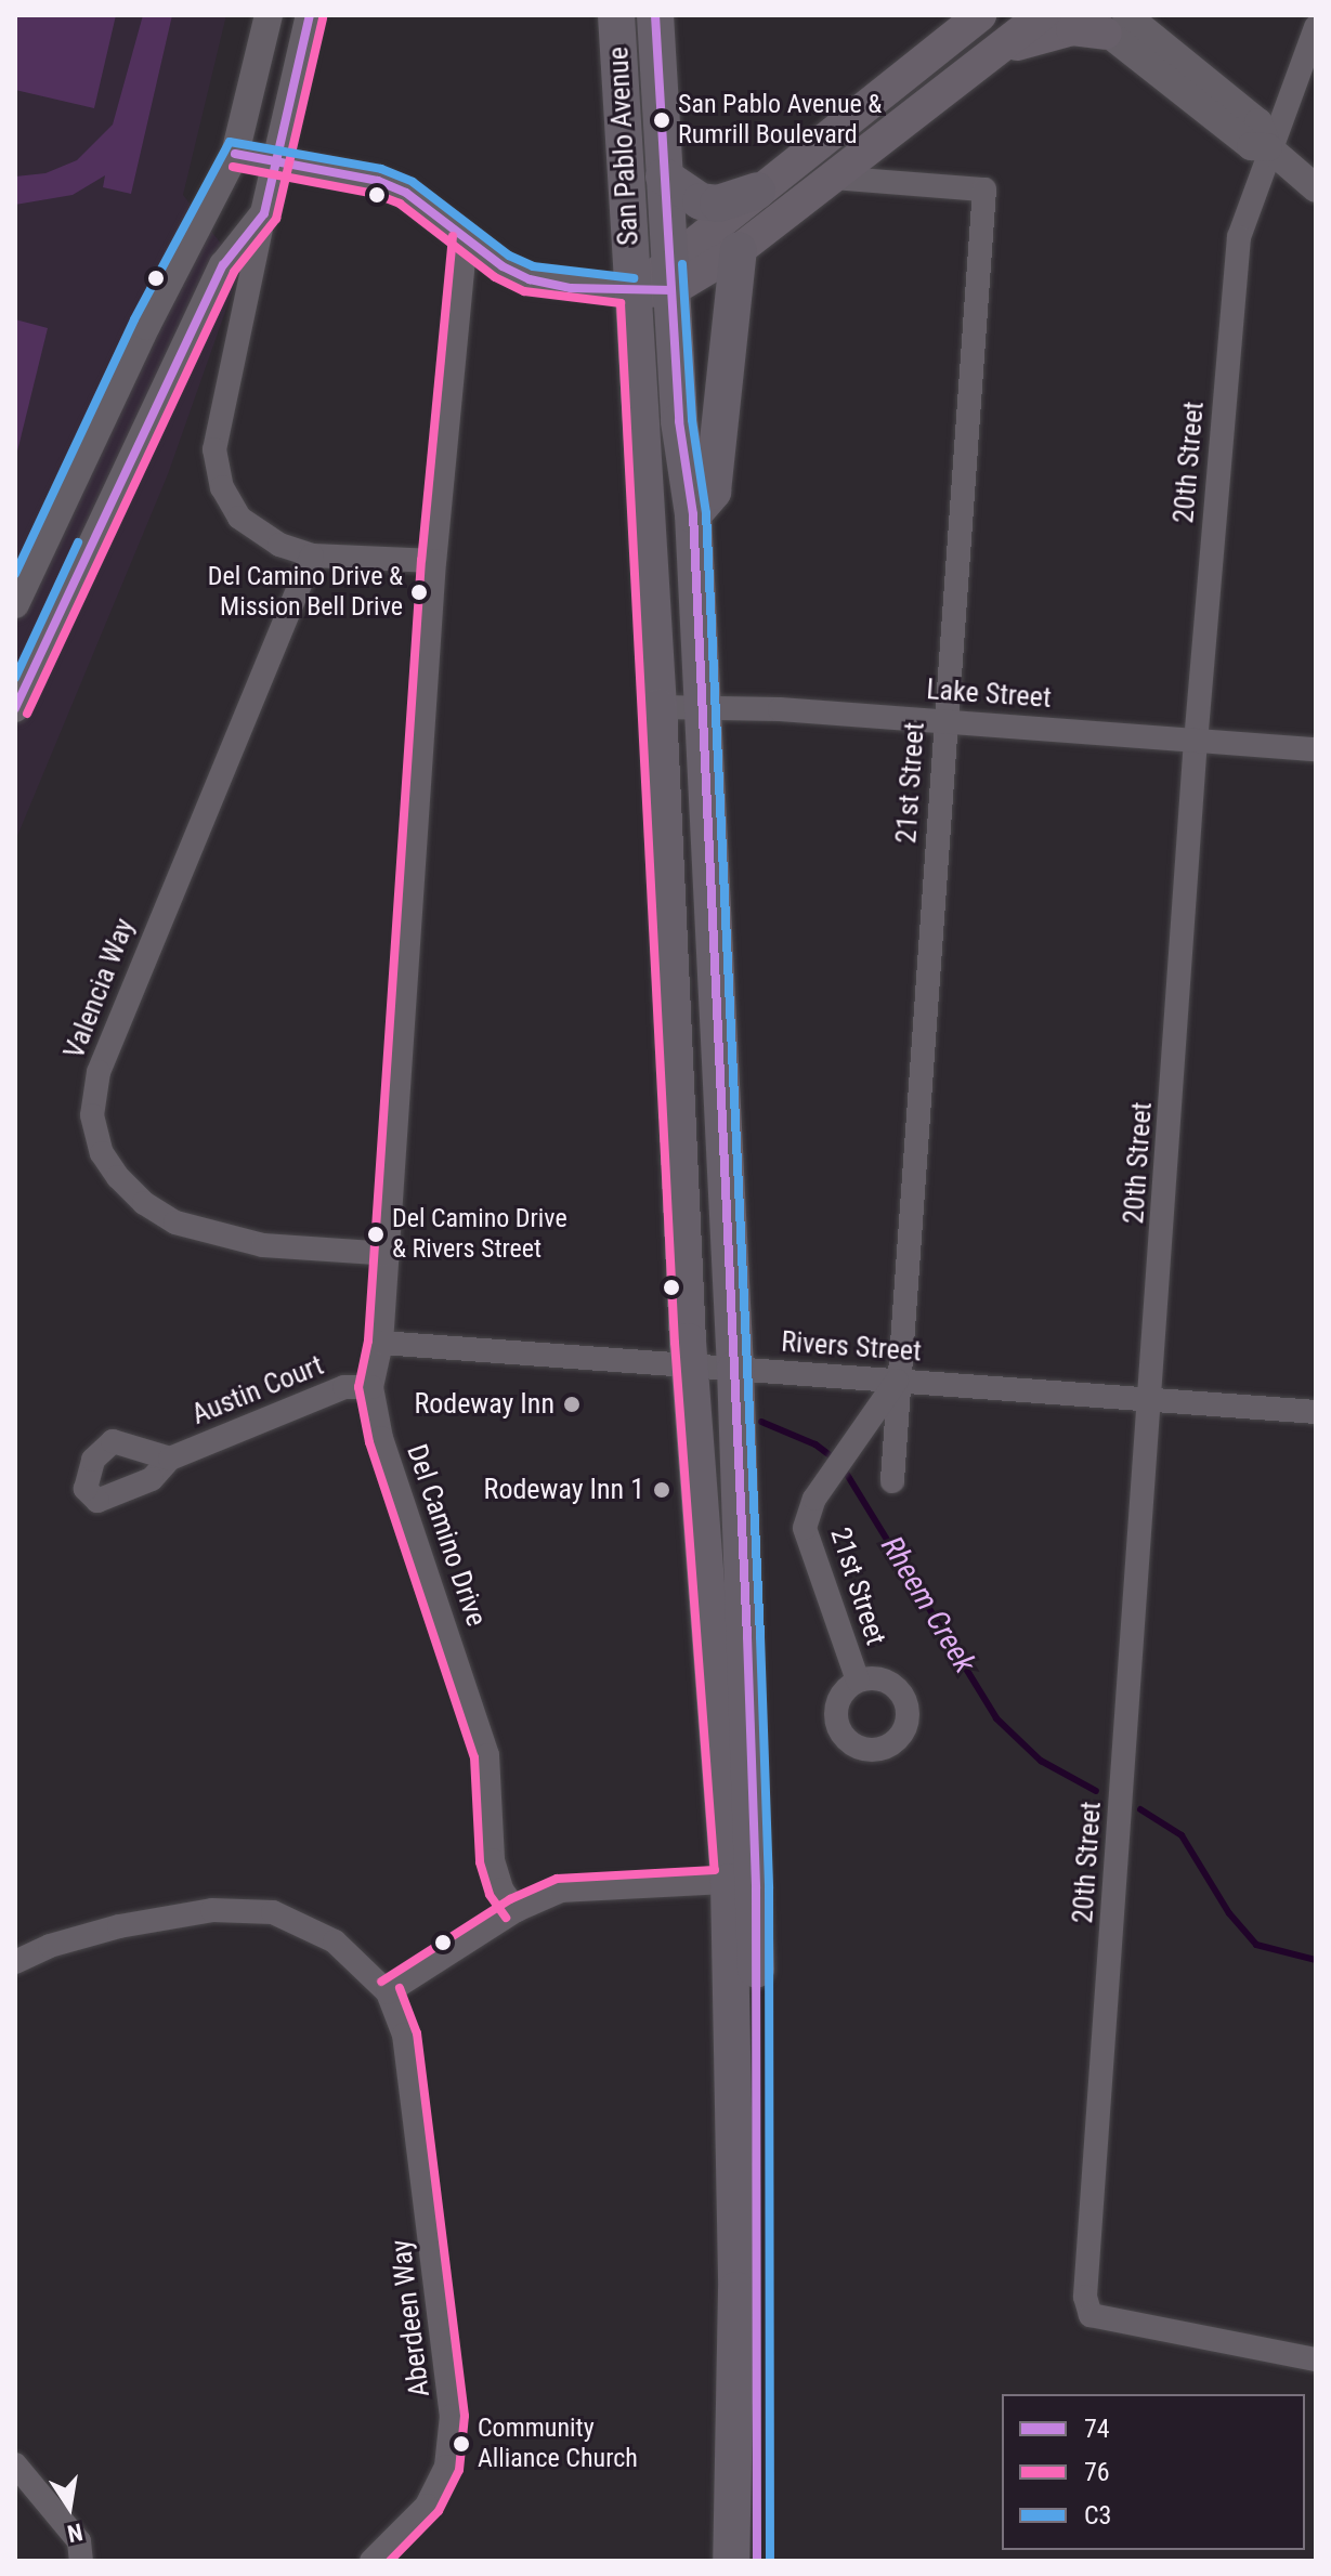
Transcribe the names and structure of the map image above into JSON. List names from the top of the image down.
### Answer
{
  "streets": {
    "main road": ["San Pablo Avenue"],
    "street": [
      "20th Street",
      "Lake Street",
      "21st Street",
      "Valencia Way",
      "Rivers Street",
      "Austin Court",
      "Del Camino Drive",
      "Aberdeen Way"
    ]
  },
  "crossings": [
    ["San Pablo Avenue", "Lake Street"],
    ["San Pablo Avenue", "Rivers Street"],
    ["20th Street", "Lake Street"],
    ["20th Street", "Rivers Street"],
    ["Lake Street", "21st Street"],
    ["21st Street", "Rivers Street"],
    ["Valencia Way", "Del Camino Drive"],
    ["Rivers Street", "Del Camino Drive"],
    ["Austin Court", "Del Camino Drive"]
  ],
  "water": ["Rheem Creek"],
  "places": [
    "San Pablo Avenue & Rumrill Boulevard",
    "Del Camino Drive & Mission Bell Drive",
    "Del Camino Drive & Rivers Street",
    "Rodeway Inn",
    "Rodeway Inn 1",
    "Community Alliance Church"
  ],
  "lines": ["transit line 74", "transit line 76", "transit line C3"],
  "legend": ["74", "76", "C3"],
  "north": "bottom"
}
